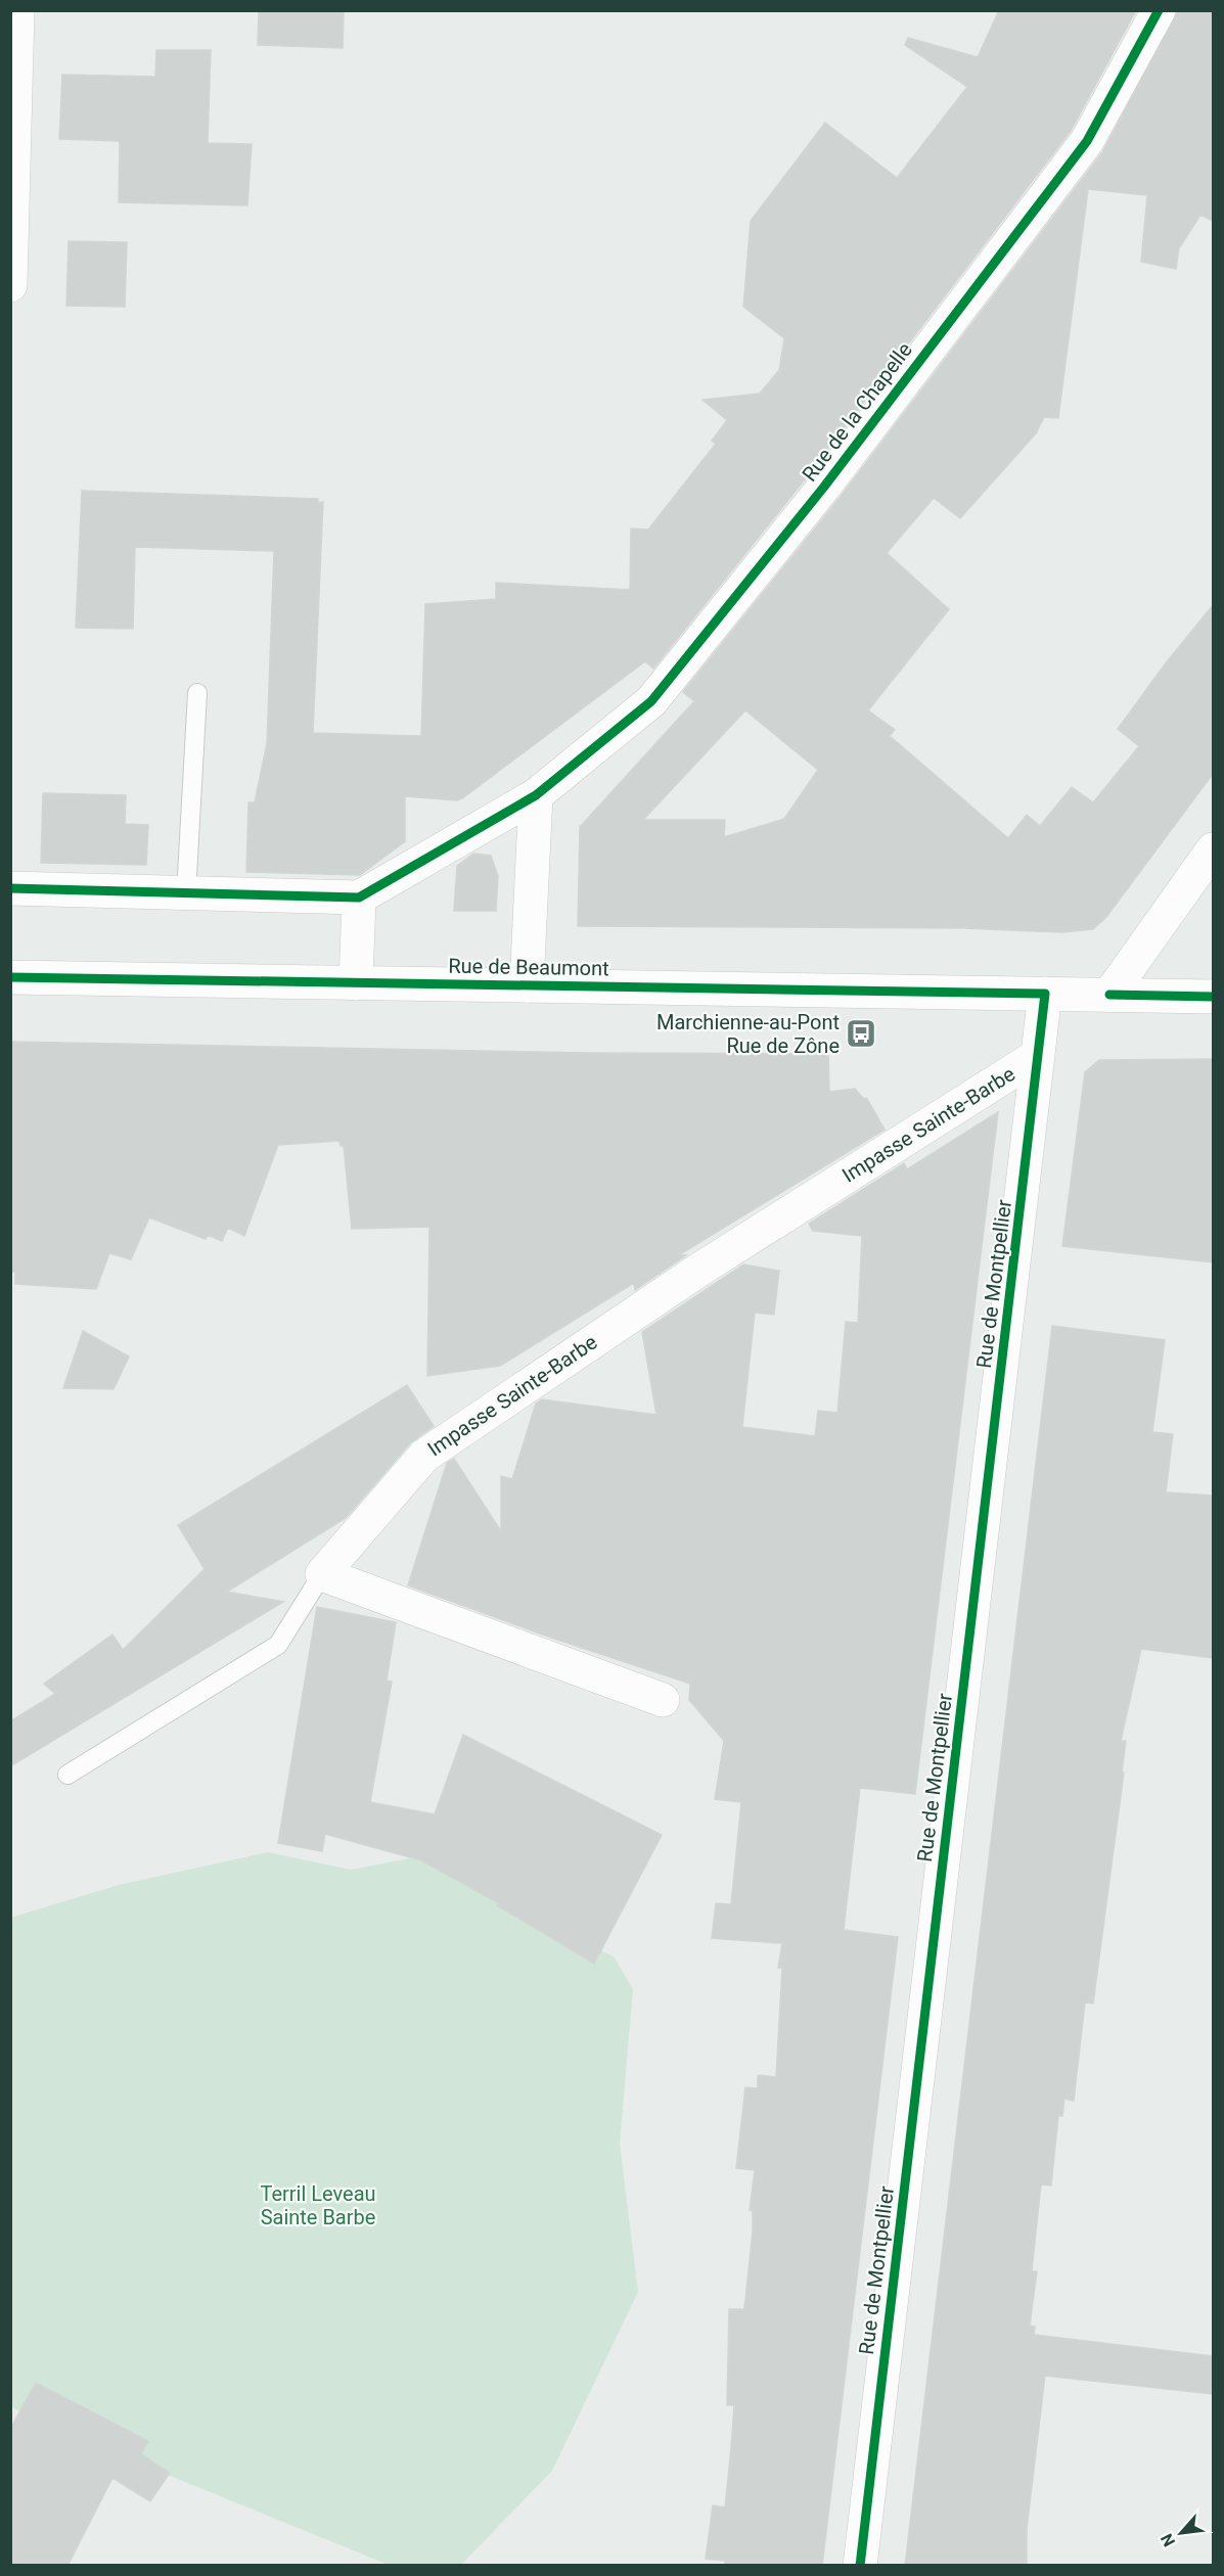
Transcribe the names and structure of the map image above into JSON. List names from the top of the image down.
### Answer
{
  "streets": {
    "street": [
      "Rue de la Chapelle",
      "Rue de Beaumont",
      "Impasse Sainte-Barbe",
      "Rue de Montpellier"
    ]
  },
  "crossings": [
    ["Rue de Beaumont", "Rue de Montpellier"],
    ["Impasse Sainte-Barbe", "Rue de Montpellier"]
  ],
  "parks": ["Terril Leveau Sainte Barbe"],
  "places": {
    "bus stop": ["Marchienne-au-Pont Rue de Zône"]
  },
  "north": "bottom left"
}
